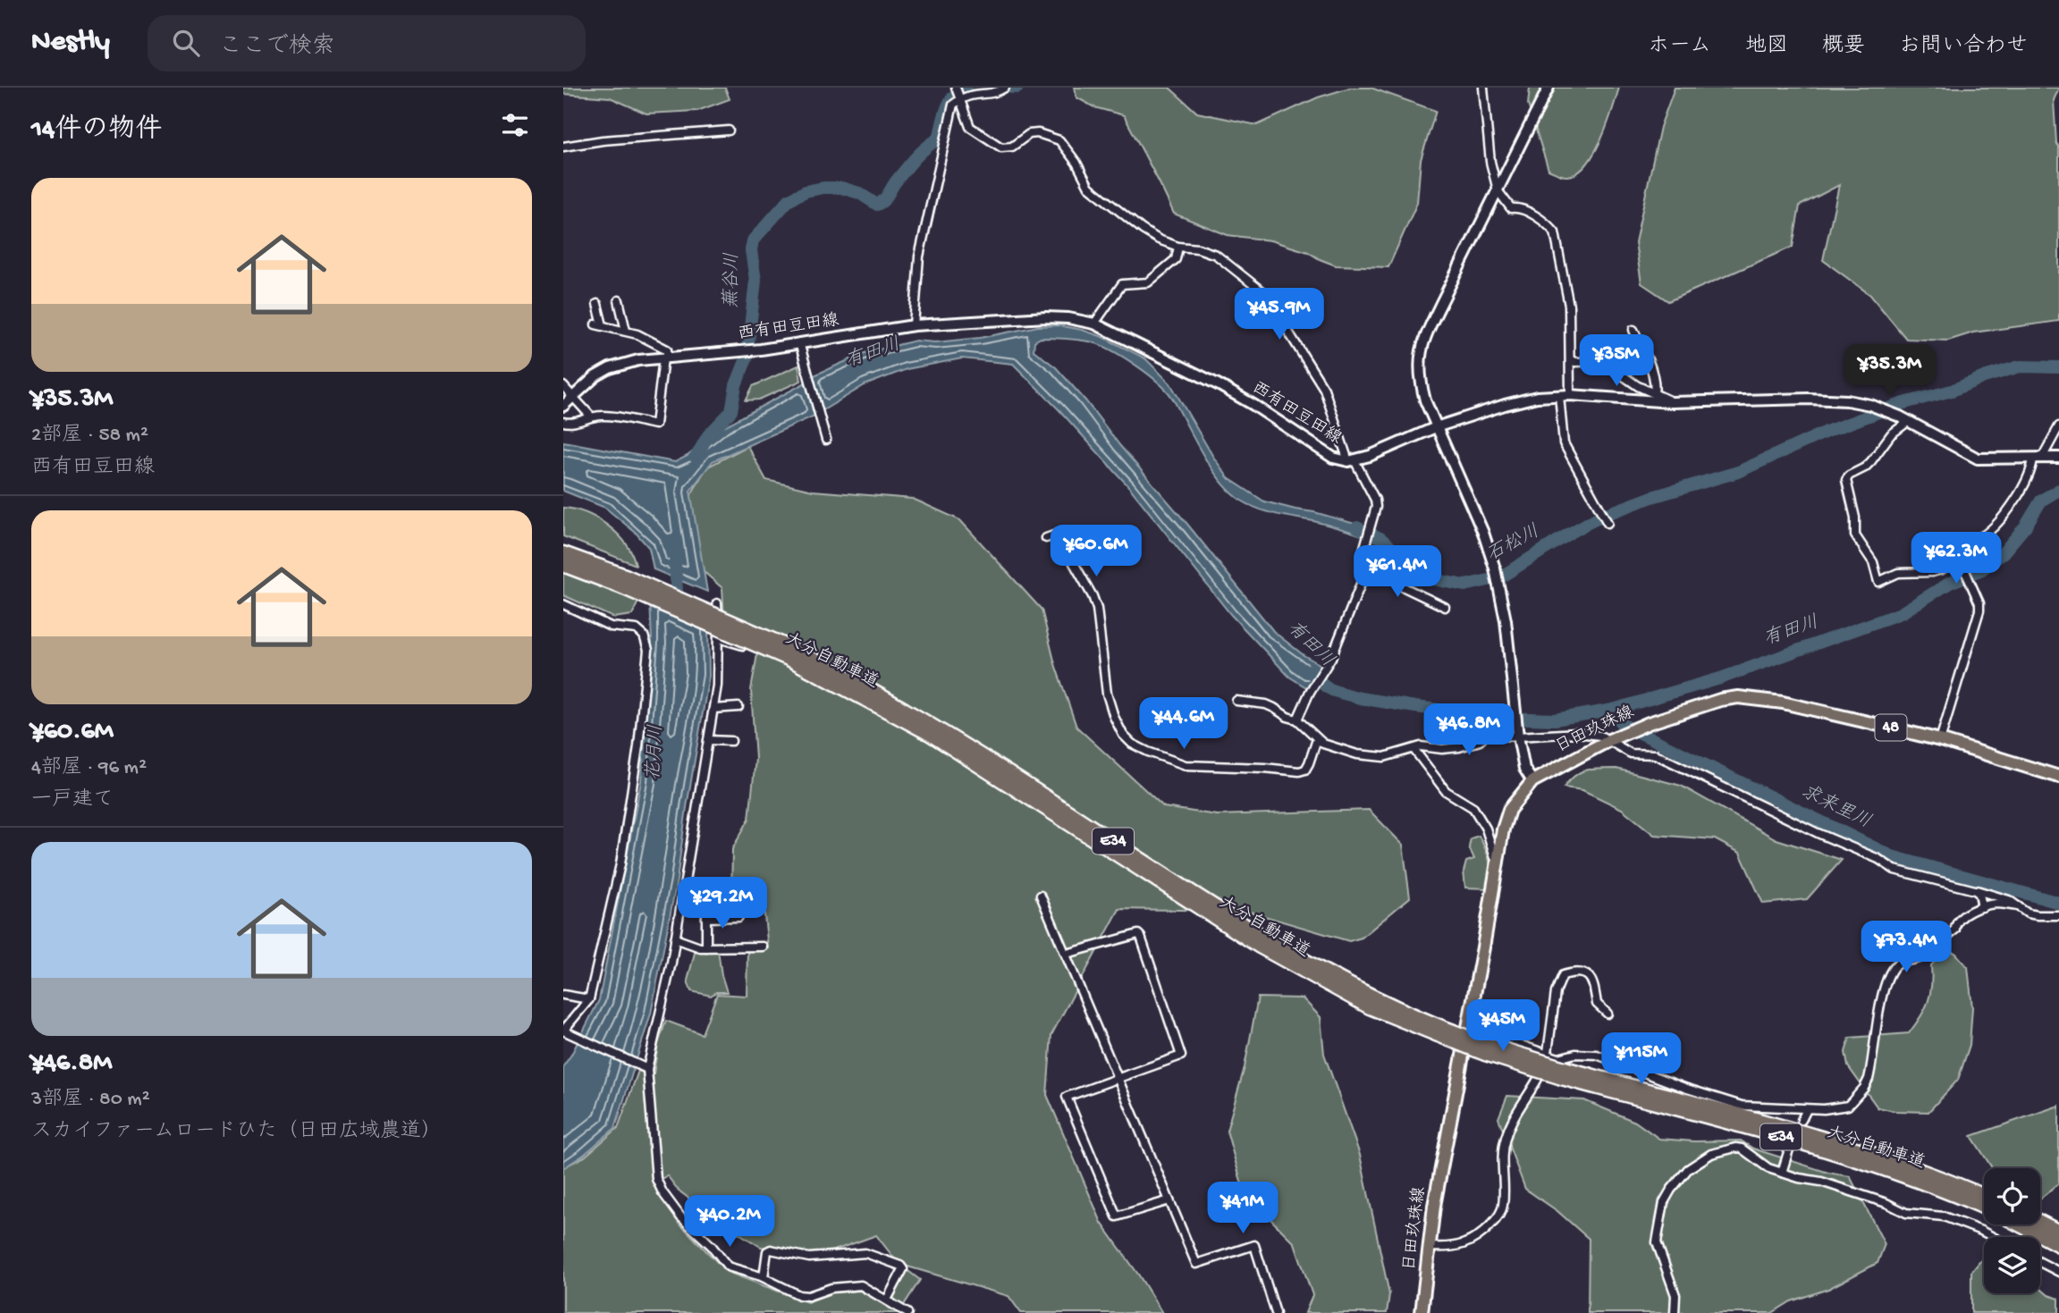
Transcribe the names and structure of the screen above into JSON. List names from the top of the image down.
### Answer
{
  "streets": {
    "highway": ["大分自動車道", "E34"],
    "main road": ["西有田豆田線", "48", "日田玖珠線"]
  },
  "water": [
    "蕪谷川",
    "有田川",
    "石松川",
    "花月川",
    "求来里川"
  ],
  "page": {
    "header": "Nestly",
    "search": "ここで検索",
    "nav": [
      "ホーム",
      "地図",
      "概要",
      "お問い合わせ"
    ],
    "heading": "14件の物件",
    "list": [
      {
        "name": "¥35.3M",
        "note": "2部屋 · 58 m² · 西有田豆田線"
      },
      {
        "name": "¥60.6M",
        "note": "4部屋 · 96 m² · 一戸建て"
      },
      {
        "name": "¥46.8M",
        "note": "3部屋 · 80 m² · スカイファームロードひた（日田広域農道）"
      }
    ],
    "price": [
      "¥45.9M",
      "¥35M",
      "¥35.3M",
      "¥60.6M",
      "¥62.3M",
      "¥61.4M",
      "¥44.6M",
      "¥46.8M",
      "¥29.2M",
      "¥73.4M",
      "¥45M",
      "¥115M",
      "¥41M",
      "¥40.2M"
    ]
  }
}
